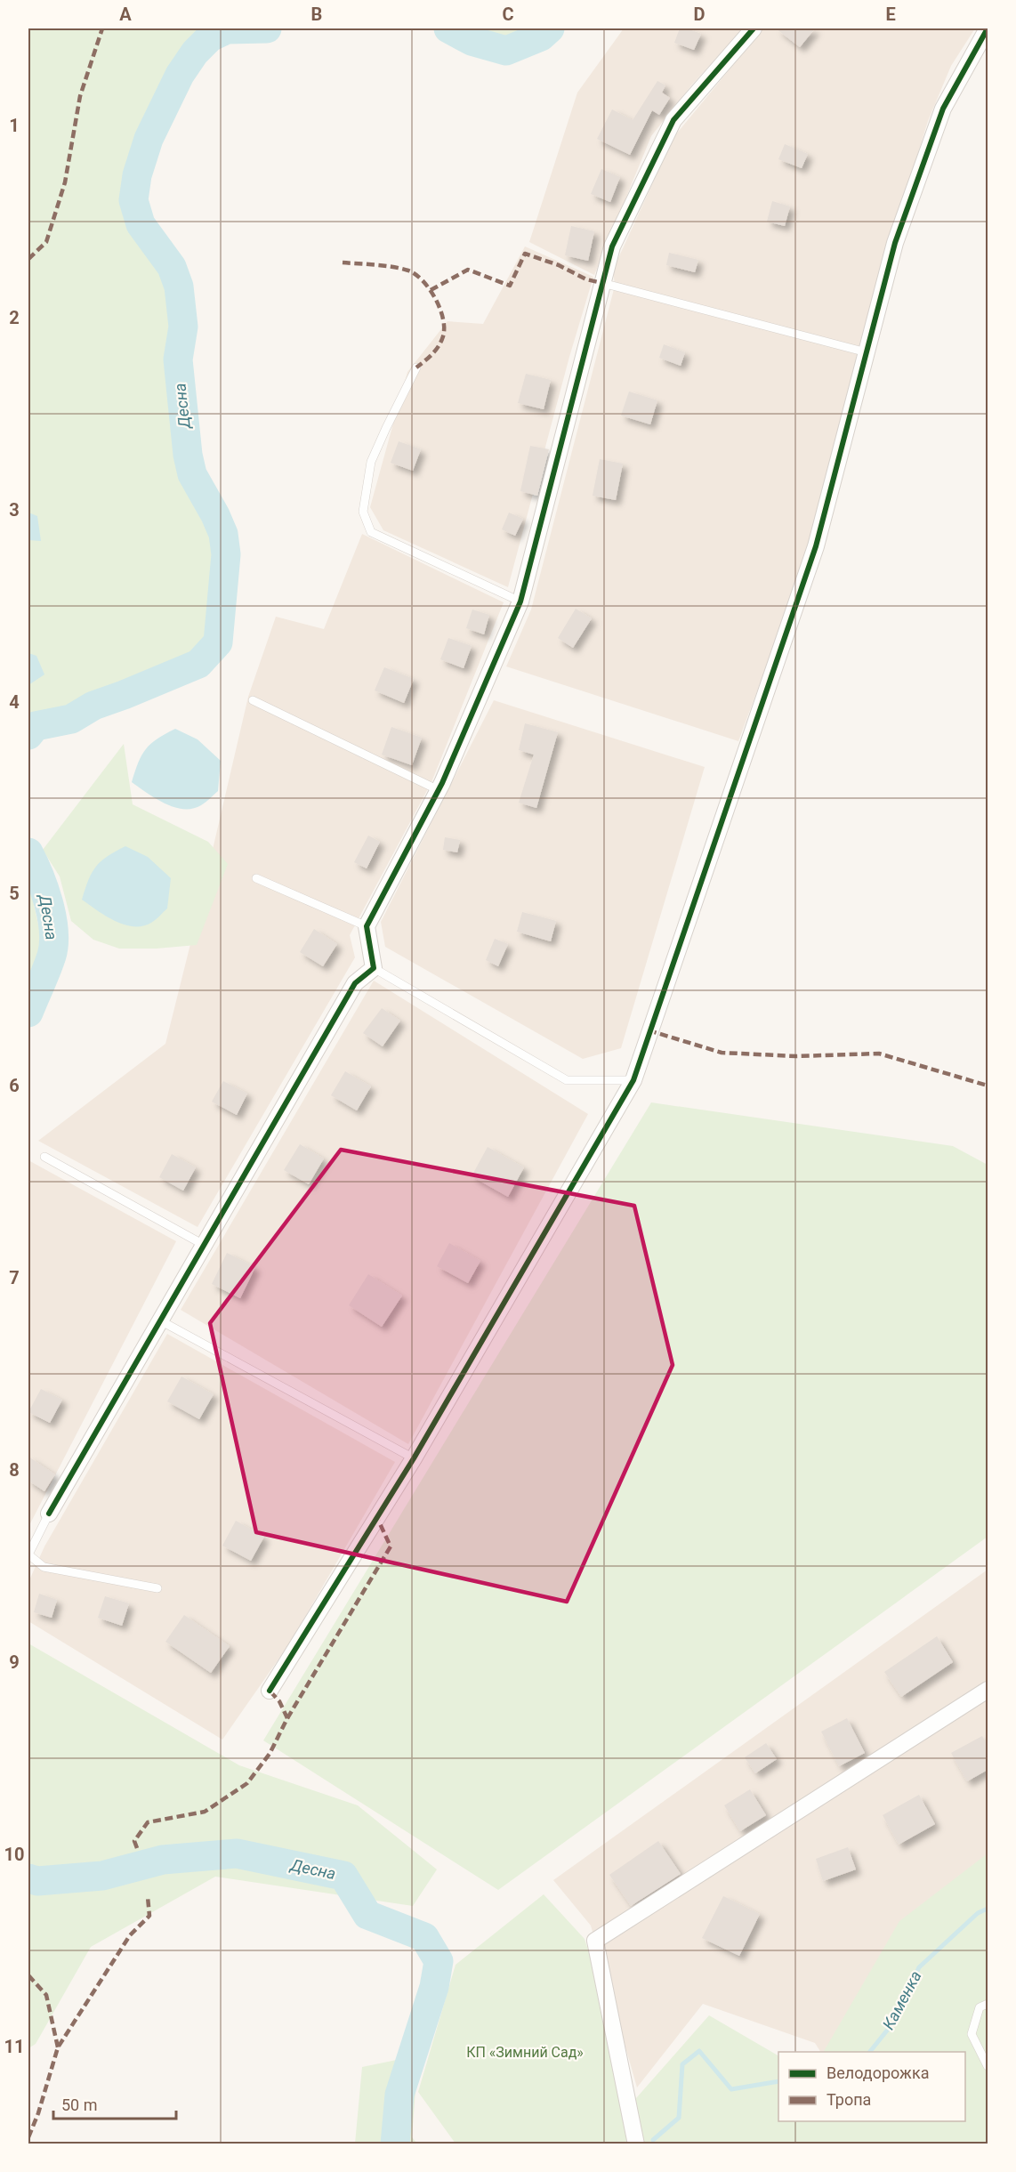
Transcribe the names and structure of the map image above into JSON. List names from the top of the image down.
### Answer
{
  "water": ["Десна", "Каменка"],
  "parks": ["КП «Зимний Сад»"],
  "legend": ["Велодорожка", "Тропа"],
  "scale_bar": "50 m",
  "grid": {
    "columns": [
      "A",
      "B",
      "C",
      "D",
      "E"
    ],
    "rows": [
      "1",
      "2",
      "3",
      "4",
      "5",
      "6",
      "7",
      "8",
      "9",
      "10",
      "11"
    ]
  }
}
